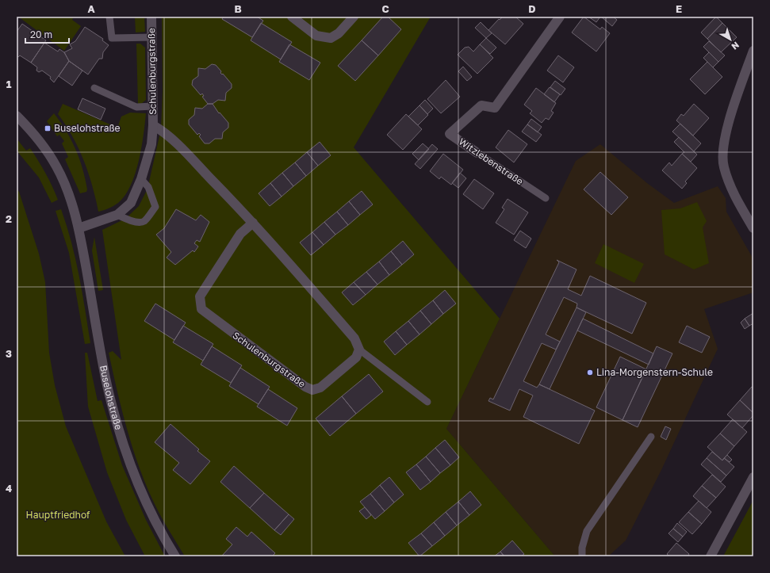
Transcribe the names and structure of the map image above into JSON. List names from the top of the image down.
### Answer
{
  "streets": {
    "street": ["Schulenburgstraße", "Witzlebenstraße", "Buselohstraße"]
  },
  "crossings": [
    ["Schulenburgstraße", "Buselohstraße"]
  ],
  "parks": ["Hauptfriedhof"],
  "places": {
    "transit": ["Buselohstraße"],
    "other": ["Lina-Morgenstern-Schule"]
  },
  "scale_bar": "20 m",
  "north": "bottom right",
  "grid": {
    "columns": [
      "A",
      "B",
      "C",
      "D",
      "E"
    ],
    "rows": [
      "1",
      "2",
      "3",
      "4"
    ]
  }
}
